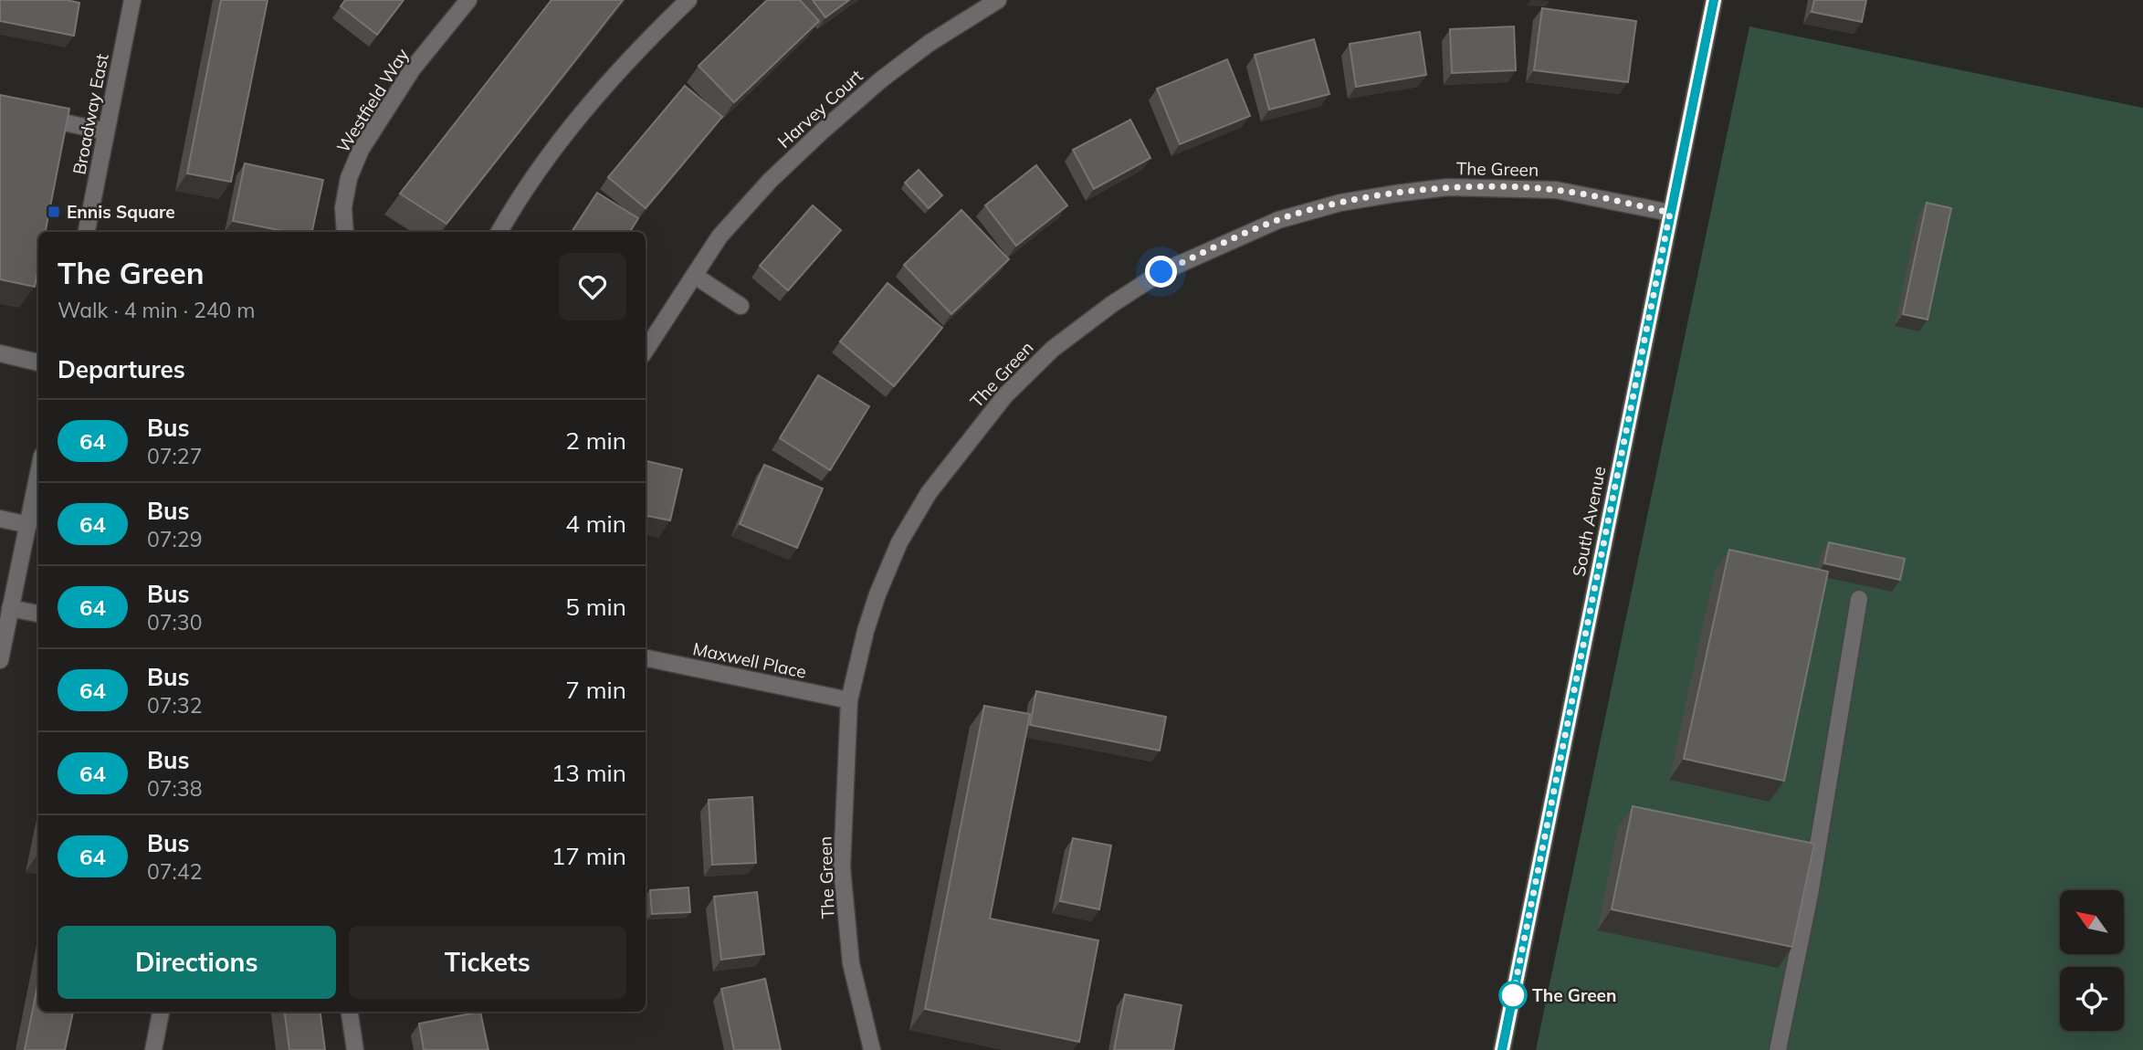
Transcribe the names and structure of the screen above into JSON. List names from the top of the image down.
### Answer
{
  "streets": {
    "street": [
      "Westfield Way",
      "Harvey Court",
      "Broadway East",
      "The Green",
      "South Avenue",
      "Maxwell Place"
    ]
  },
  "crossings": [
    ["The Green", "South Avenue"],
    ["The Green", "Maxwell Place"]
  ],
  "places": {
    "transit": ["Ennis Square"],
    "other": ["The Green"]
  },
  "lines": ["bus line 64"],
  "north": "top left",
  "page": {
    "heading": [
      ["The Green", "Walk · 4 min · 240 m"],
      "Departures"
    ],
    "list": [
      {
        "mark": "64",
        "name": "Bus",
        "note": "07:27",
        "value": "2 min"
      },
      {
        "mark": "64",
        "name": "Bus",
        "note": "07:29",
        "value": "4 min"
      },
      {
        "mark": "64",
        "name": "Bus",
        "note": "07:30",
        "value": "5 min"
      },
      {
        "mark": "64",
        "name": "Bus",
        "note": "07:32",
        "value": "7 min"
      },
      {
        "mark": "64",
        "name": "Bus",
        "note": "07:38",
        "value": "13 min"
      },
      {
        "mark": "64",
        "name": "Bus",
        "note": "07:42",
        "value": "17 min"
      }
    ],
    "buttons": ["Directions", "Tickets"]
  }
}
